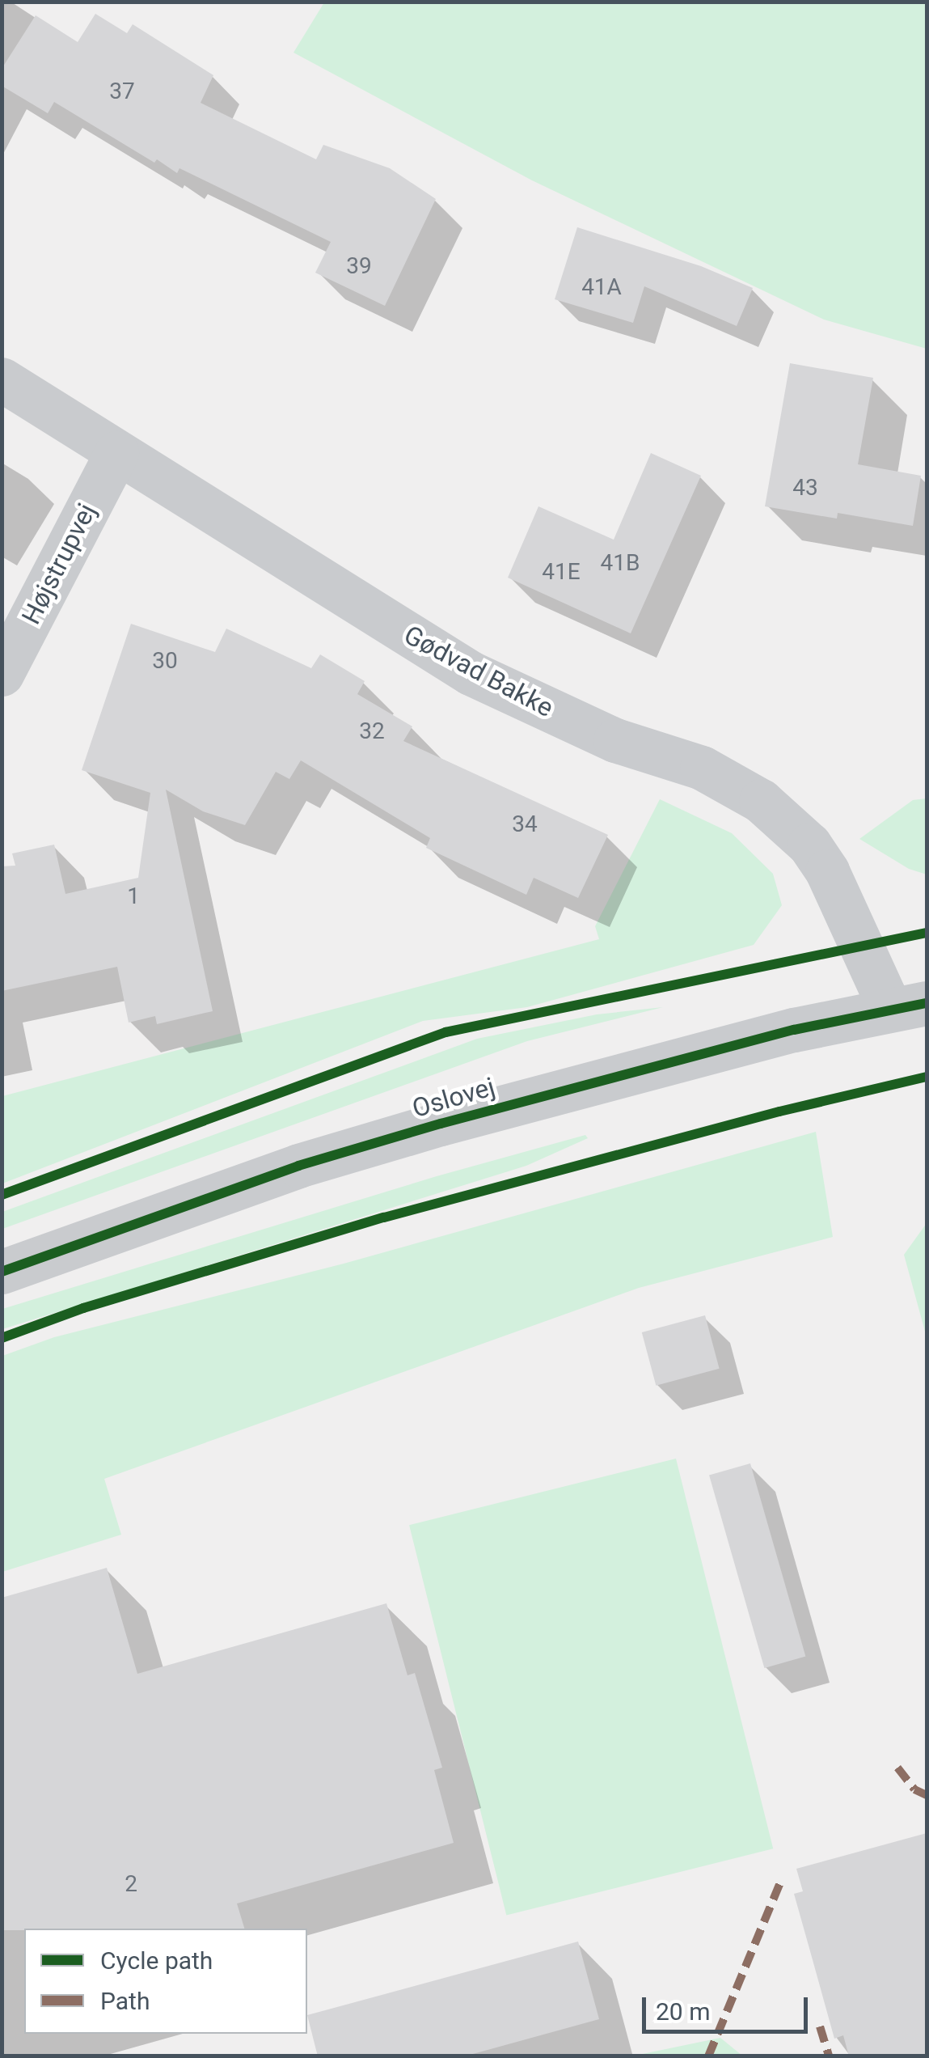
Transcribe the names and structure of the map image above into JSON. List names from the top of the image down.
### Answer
{
  "streets": {
    "street": ["Højstrupvej", "Gødvad Bakke", "Oslovej"]
  },
  "crossings": [
    ["Højstrupvej", "Gødvad Bakke"],
    ["Gødvad Bakke", "Oslovej"]
  ],
  "house_numbers": [
    "37",
    "39",
    "41A",
    "43",
    "41B",
    "41E",
    "30",
    "32",
    "34",
    "1",
    "2"
  ],
  "legend": ["Cycle path", "Path"],
  "scale_bar": "20 m"
}
